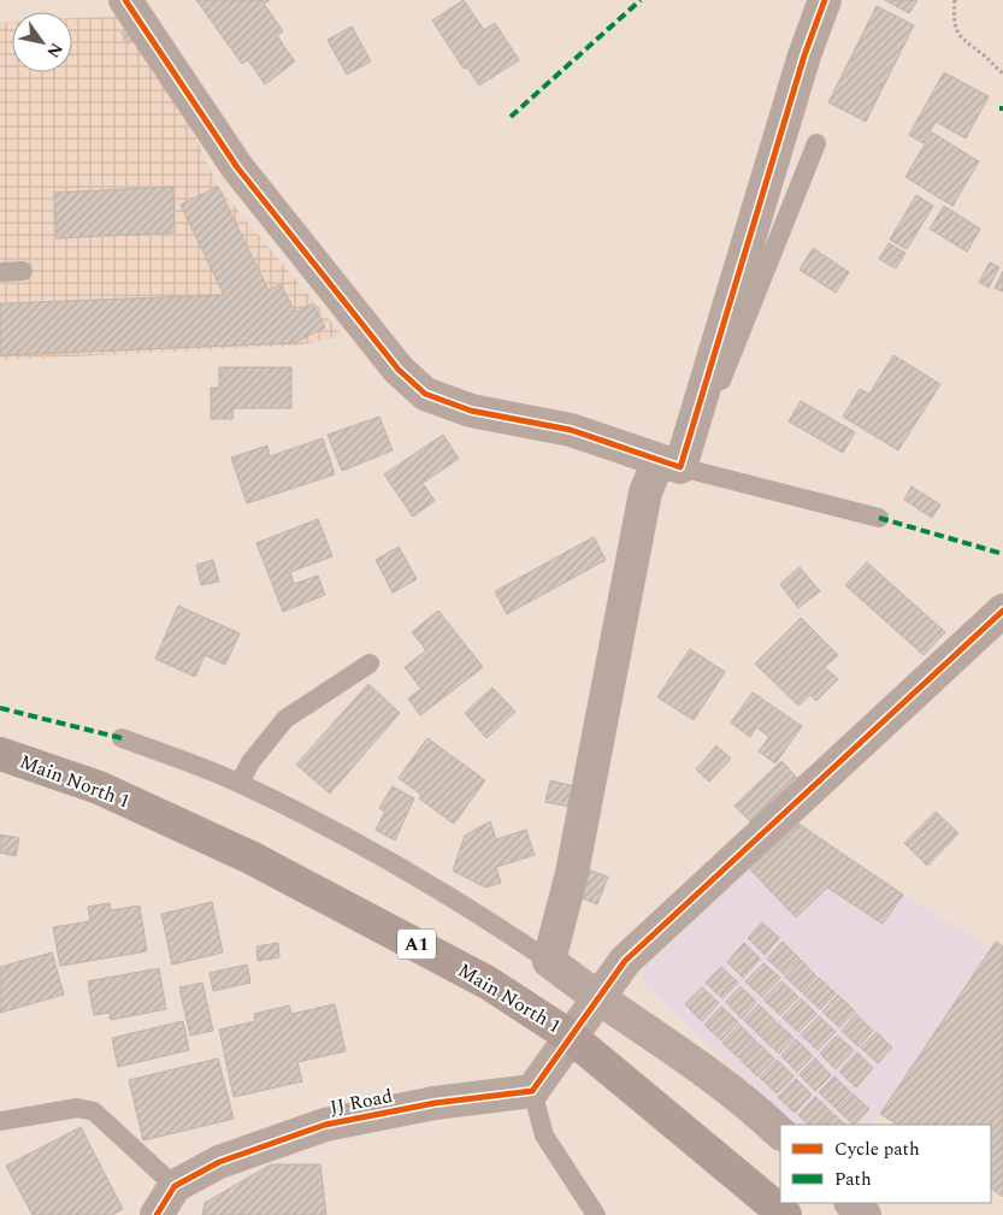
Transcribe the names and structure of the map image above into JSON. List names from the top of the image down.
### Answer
{
  "streets": {
    "main road": ["Main North 1", "A1"],
    "street": ["JJ Road"]
  },
  "legend": ["Cycle path", "Path"],
  "north": "bottom right"
}
